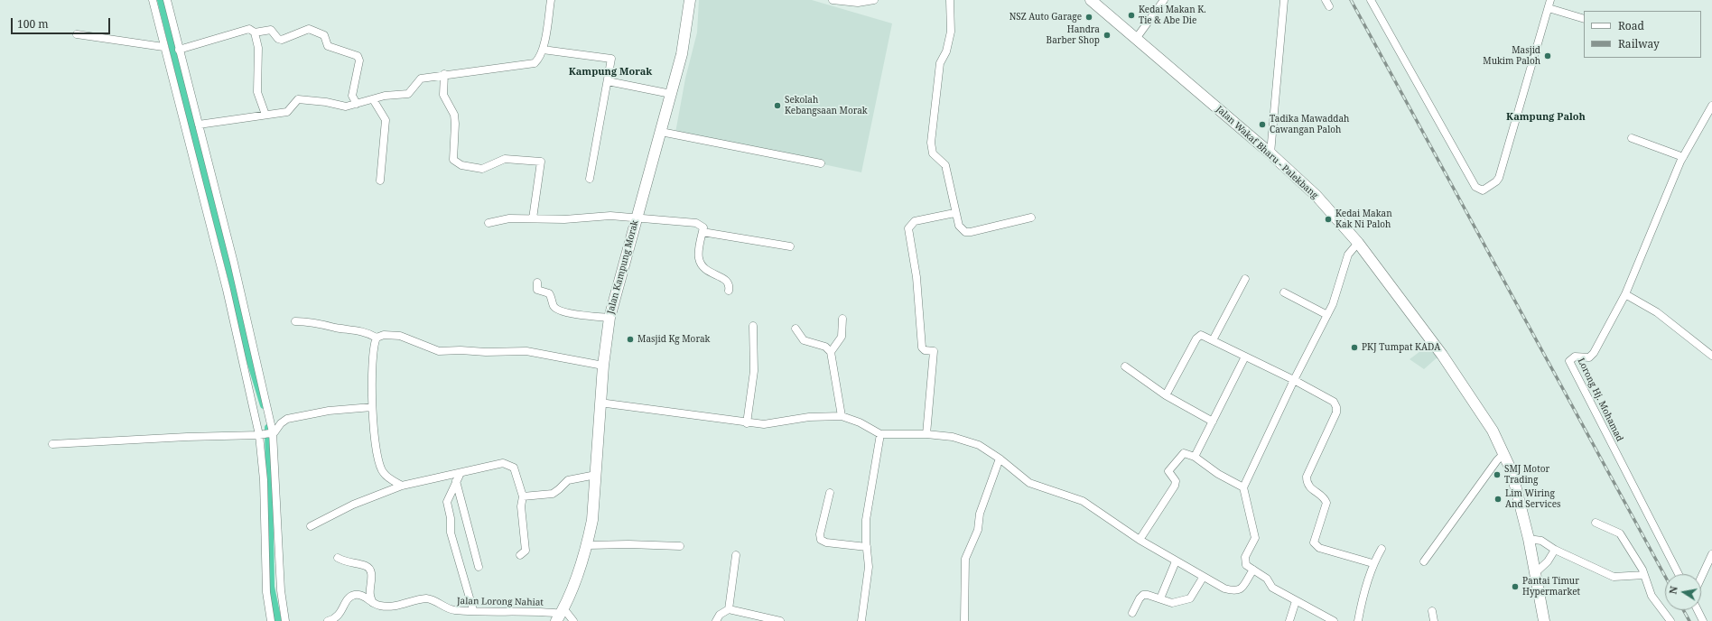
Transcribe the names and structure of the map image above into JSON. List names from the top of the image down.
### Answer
{
  "streets": {
    "main road": ["Jalan Wakaf Bharu - Palekbang", "Jalan Kampung Morak"],
    "street": ["Lorong Hj. Mohamad", "Jalan Lorong Nahiat"]
  },
  "crossings": [
    ["Jalan Kampung Morak", "Jalan Lorong Nahiat"]
  ],
  "districts": ["Kampung Morak", "Kampung Paloh"],
  "places": [
    "Kedai Makan K. Tie & Abe Die",
    "NSZ Auto Garage",
    "Handra Barber Shop",
    "Masjid Mukim Paloh",
    "Sekolah Kebangsaan Morak",
    "Tadika Mawaddah Cawangan Paloh",
    "Kedai Makan Kak Ni Paloh",
    "Masjid Kg Morak",
    "PKJ Tumpat KADA",
    "SMJ Motor Trading",
    "Lim Wiring And Services",
    "Pantai Timur Hypermarket"
  ],
  "legend": ["Road", "Railway"],
  "scale_bar": "100 m",
  "north": "left"
}
